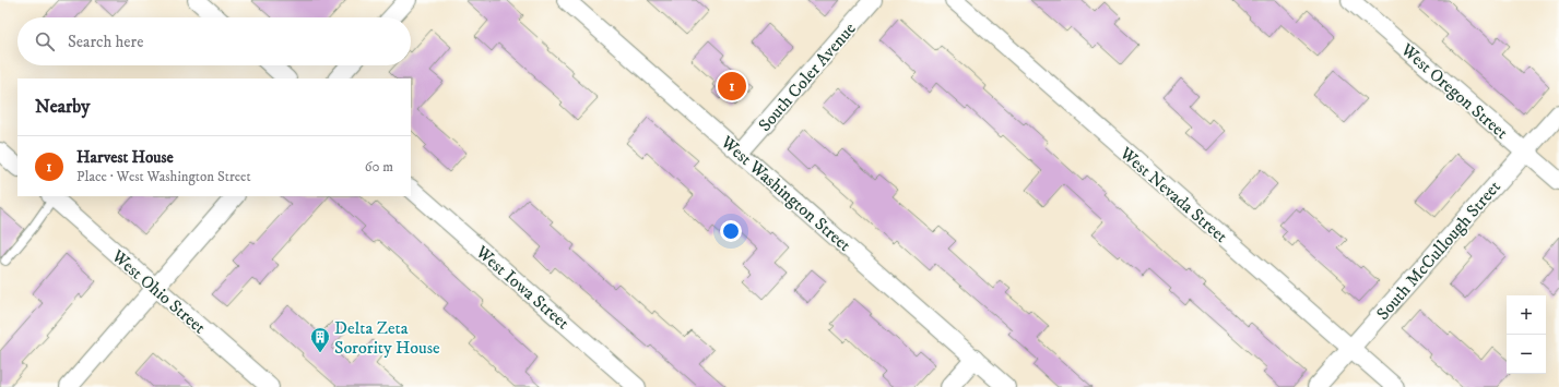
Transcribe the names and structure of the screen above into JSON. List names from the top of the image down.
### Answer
{
  "streets": {
    "street": [
      "South Coler Avenue",
      "West Oregon Street",
      "West Washington Street",
      "West Nevada Street",
      "South McCullough Street",
      "West Iowa Street",
      "West Ohio Street"
    ]
  },
  "crossings": [
    ["South Coler Avenue", "West Washington Street"],
    ["West Oregon Street", "South McCullough Street"],
    ["West Nevada Street", "South McCullough Street"]
  ],
  "places": {
    "building": ["Delta Zeta Sorority House"]
  },
  "page": {
    "search": "Search here",
    "pins": "1",
    "heading": "Nearby",
    "list": [
      {
        "mark": "1",
        "name": "Harvest House",
        "note": "Place · West Washington Street",
        "value": "60 m"
      }
    ],
    "map_buttons": ["+", "−"]
  }
}
